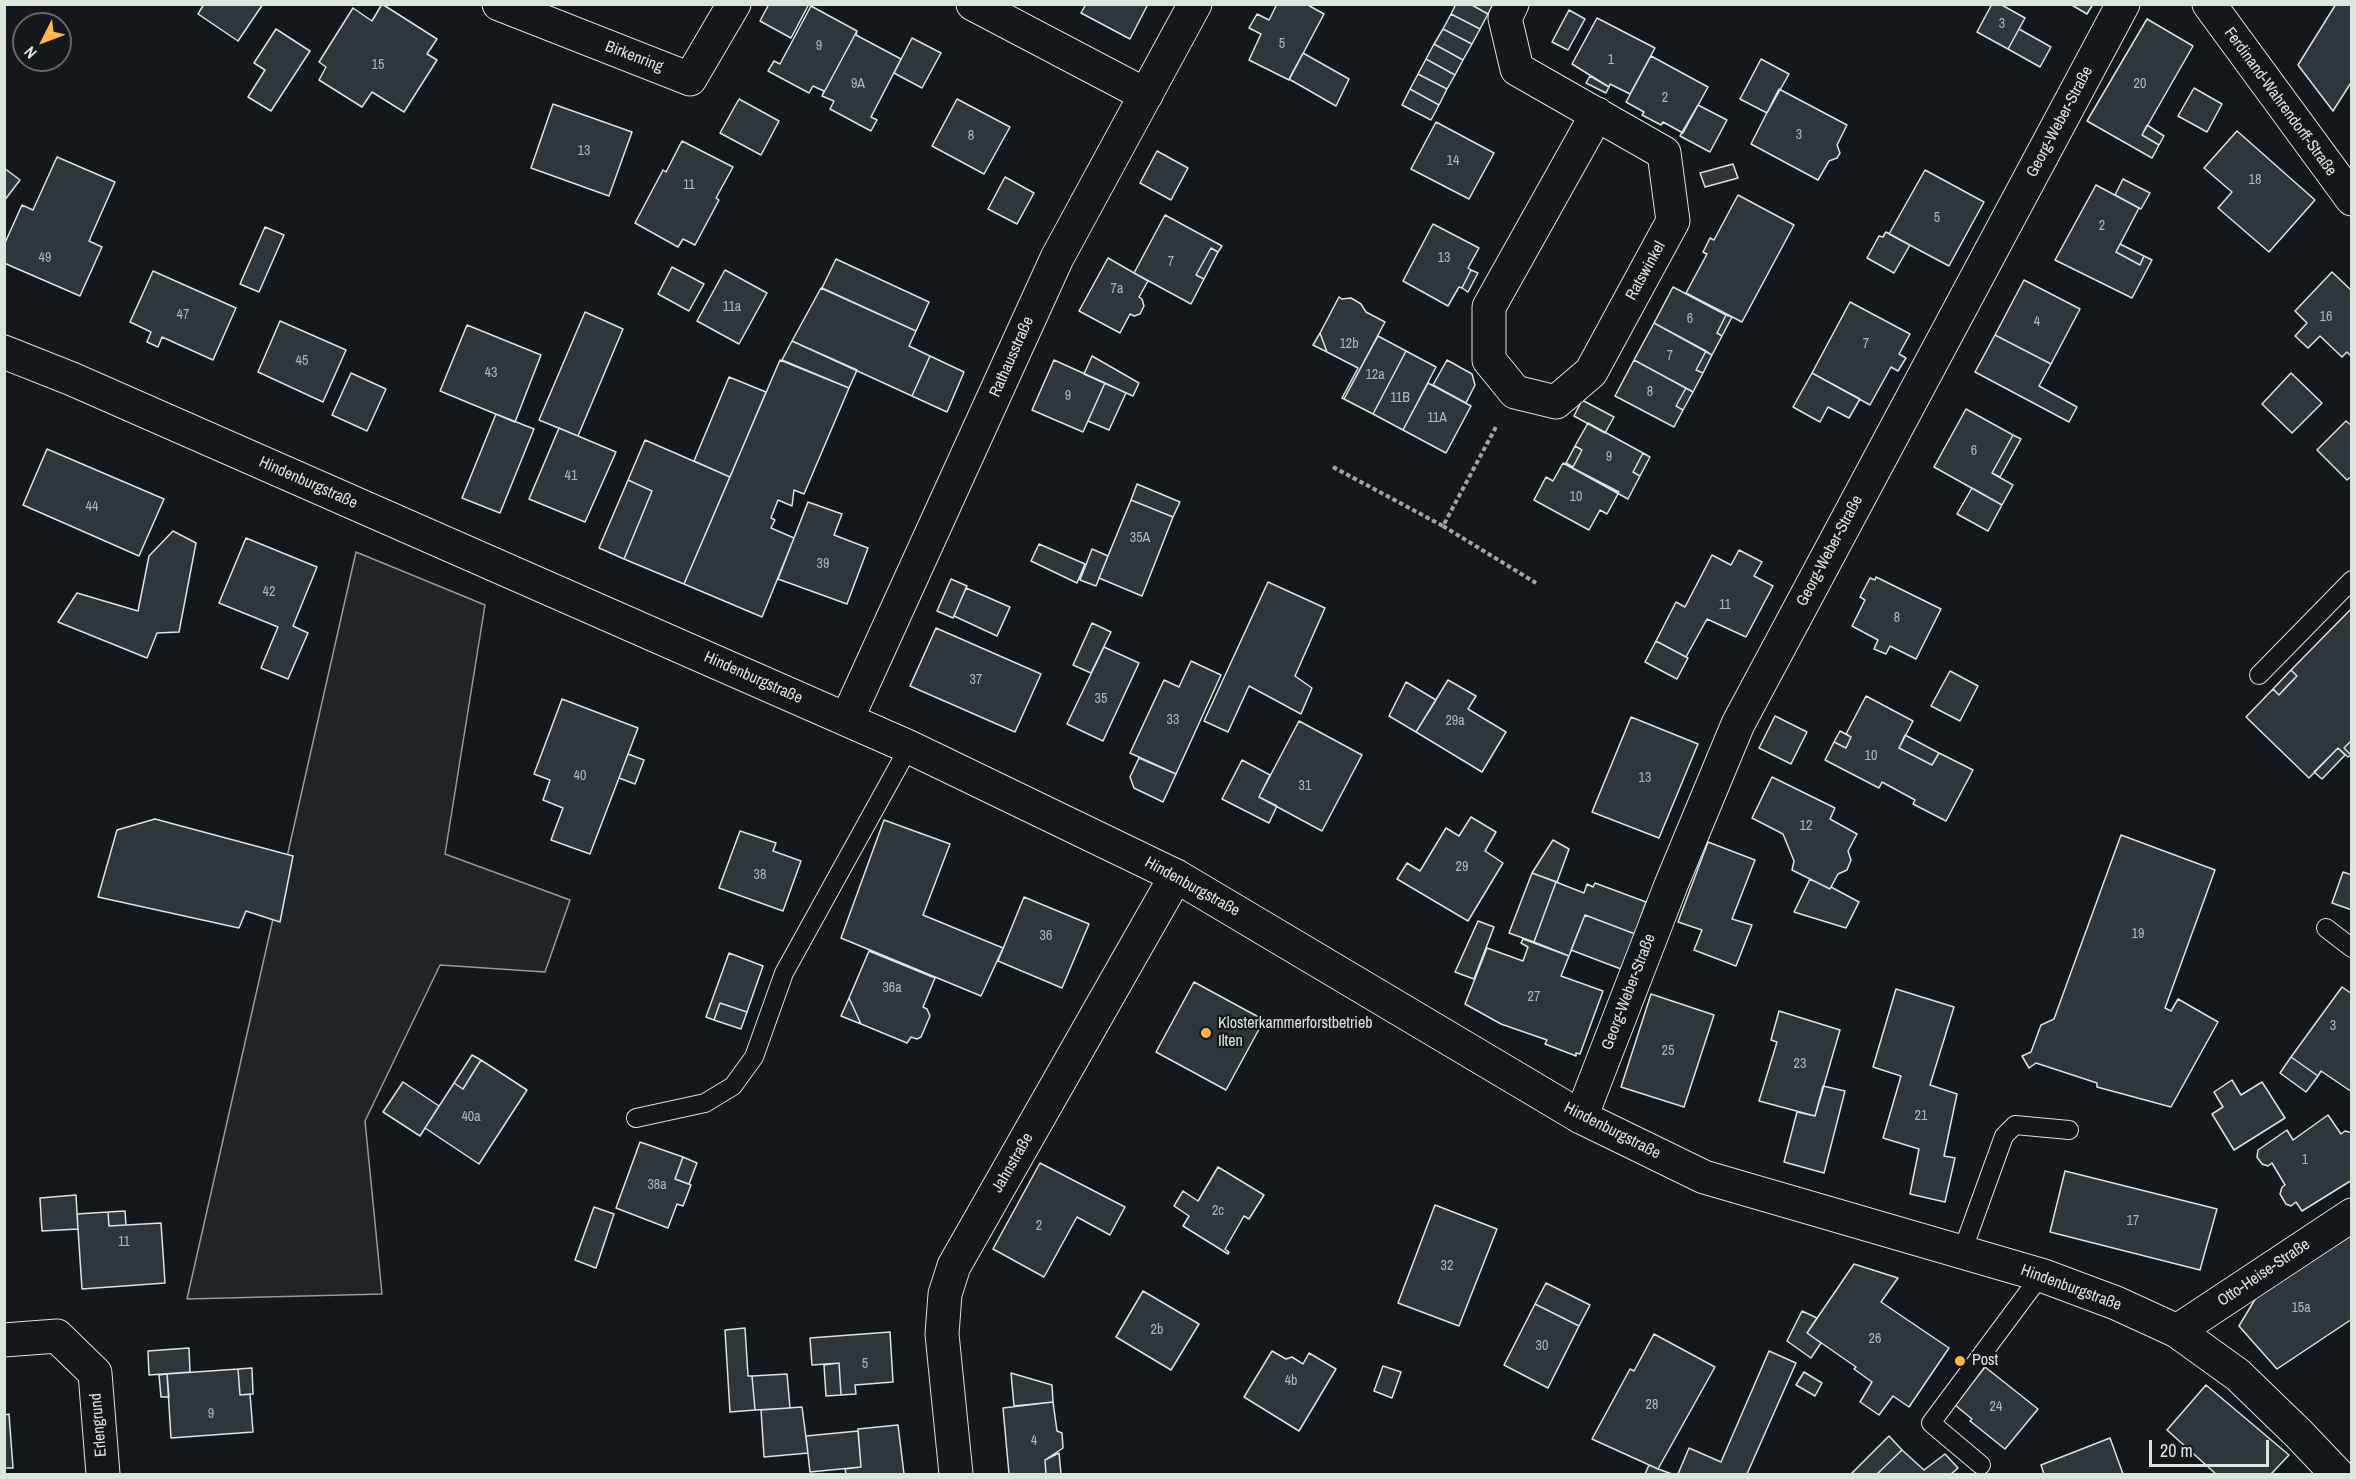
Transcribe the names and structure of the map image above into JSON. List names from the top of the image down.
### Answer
{
  "streets": {
    "street": [
      "Birkenring",
      "Ferdinand-Wahrendorff-Straße",
      "Georg-Weber-Straße",
      "Ratswinkel",
      "Rathausstraße",
      "Hindenburgstraße",
      "Jahnstraße",
      "Otto-Heise-Straße",
      "Erlengrund"
    ]
  },
  "crossings": [
    ["Georg-Weber-Straße", "Hindenburgstraße"],
    ["Rathausstraße", "Hindenburgstraße"],
    ["Hindenburgstraße", "Jahnstraße"],
    ["Hindenburgstraße", "Otto-Heise-Straße"]
  ],
  "places": ["Klosterkammerforstbetrieb Ilten", "Post"],
  "house_numbers": [
    "3",
    "5",
    "9",
    "1",
    "15",
    "9A",
    "20",
    "2",
    "3",
    "8",
    "13",
    "14",
    "18",
    "11",
    "5",
    "2",
    "49",
    "13",
    "7",
    "7a",
    "11a",
    "47",
    "16",
    "6",
    "4",
    "12b",
    "7",
    "7",
    "45",
    "43",
    "12a",
    "8",
    "9",
    "11B",
    "11A",
    "6",
    "9",
    "41",
    "10",
    "44",
    "35A",
    "39",
    "42",
    "11",
    "8",
    "37",
    "35",
    "33",
    "29a",
    "10",
    "40",
    "13",
    "31",
    "12",
    "29",
    "38",
    "19",
    "36",
    "36a",
    "27",
    "3",
    "25",
    "23",
    "21",
    "40a",
    "1",
    "38a",
    "2c",
    "17",
    "2",
    "11",
    "32",
    "15a",
    "2b",
    "26",
    "30",
    "5",
    "4b",
    "28",
    "24",
    "9",
    "4"
  ],
  "scale_bar": "20 m",
  "north": "bottom left"
}
